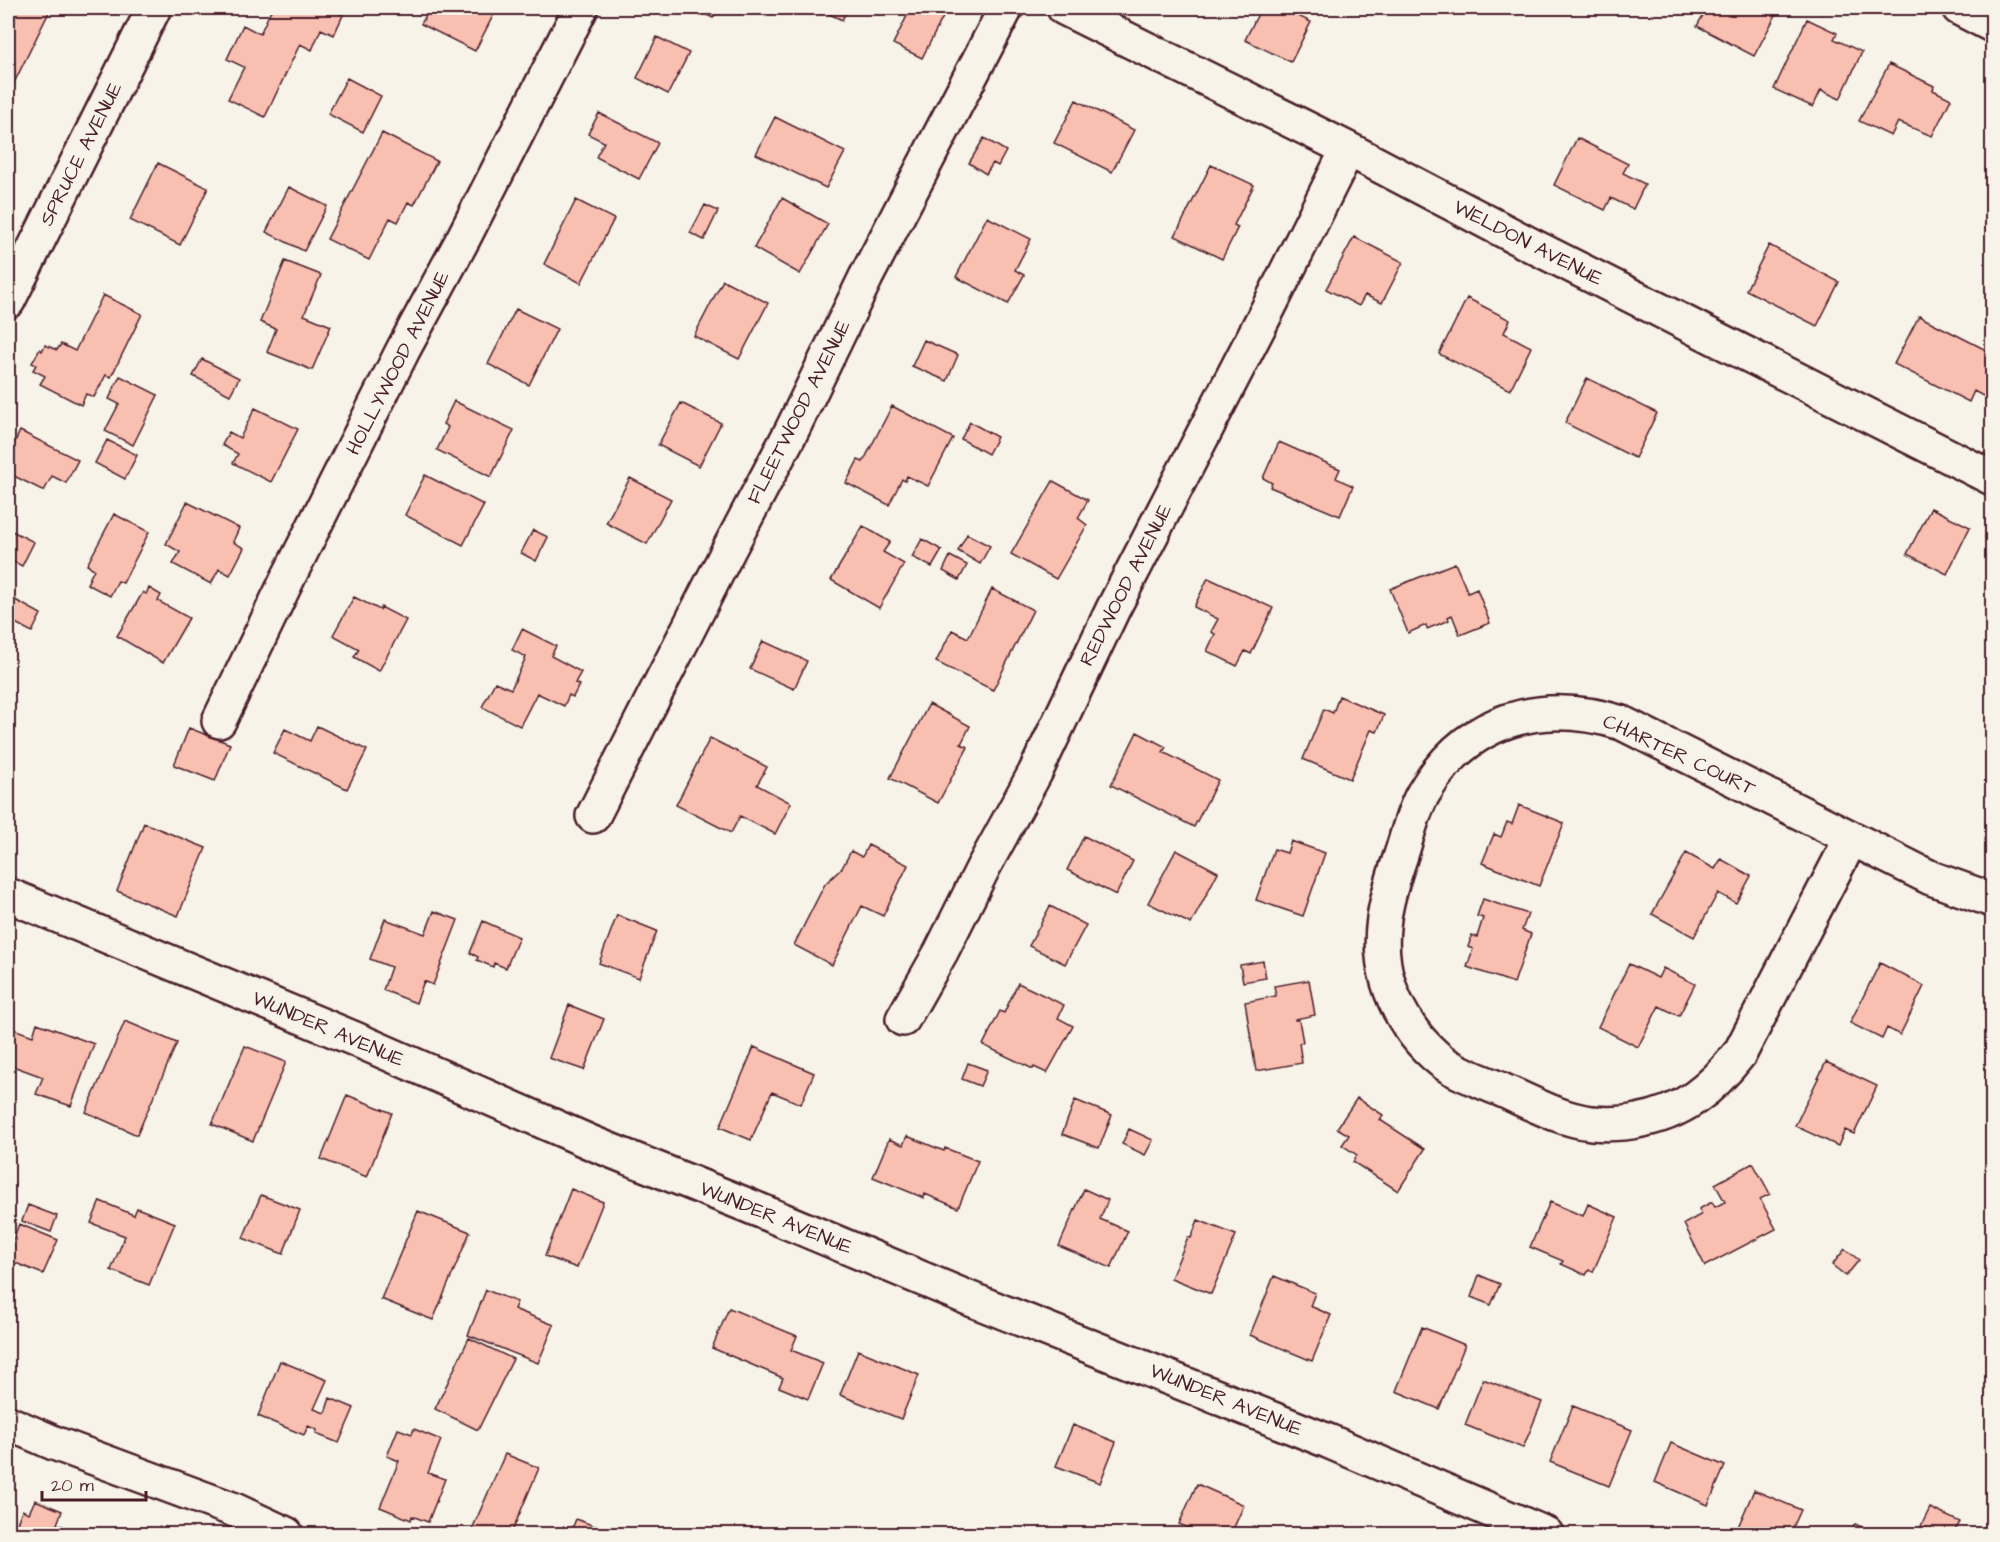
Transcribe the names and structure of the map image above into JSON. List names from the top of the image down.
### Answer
{
  "streets": {
    "street": [
      "SPRUCE AVENUE",
      "WELDON AVENUE",
      "HOLLYWOOD AVENUE",
      "FLEETWOOD AVENUE",
      "REDWOOD AVENUE",
      "CHARTER COURT",
      "WUNDER AVENUE"
    ]
  },
  "crossings": [
    ["WELDON AVENUE", "REDWOOD AVENUE"]
  ],
  "scale_bar": "20 m"
}
